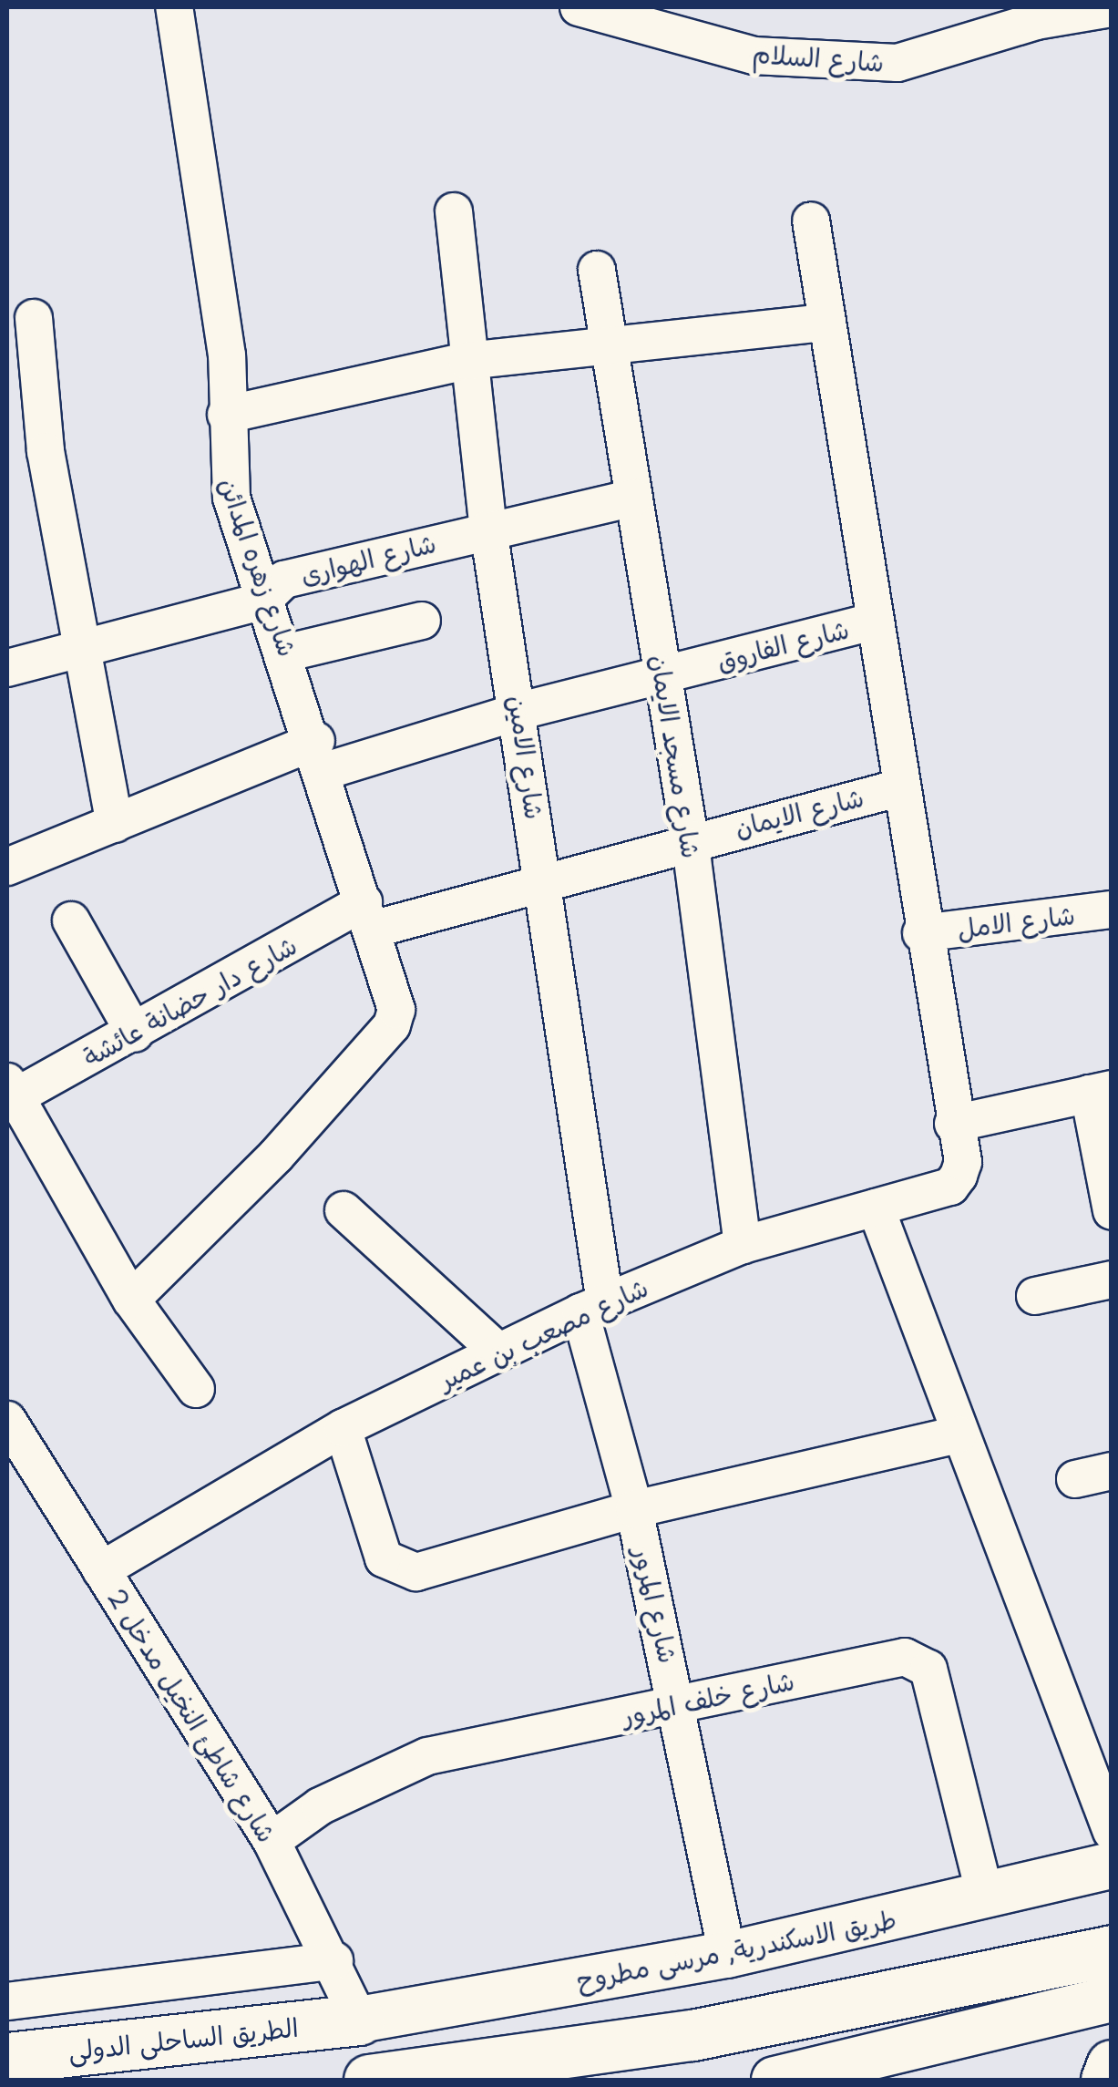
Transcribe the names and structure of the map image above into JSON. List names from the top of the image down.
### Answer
{
  "streets": {
    "highway": ["الطريق الساحلى الدولى"],
    "main road": ["طريق الاسكندرية, مرسى مطروح"],
    "street": [
      "شارع السلام",
      "شارع الهوارى",
      "شارع زهره المدائن",
      "شارع الفاروق",
      "شارع مسجد الايمان",
      "شارع الامين",
      "شارع الايمان",
      "شارع الامل",
      "شارع دار حضانة عائشة",
      "شارع مصعب بن عمير",
      "شارع المرور",
      "شارع خلف المرور",
      "شارع شاطئ النخيل مدخل 2"
    ]
  },
  "crossings": [
    ["شارع الهوارى", "شارع زهره المدائن"],
    ["شارع الهوارى", "شارع مسجد الايمان"],
    ["شارع الهوارى", "شارع الامين"],
    ["شارع زهره المدائن", "شارع الفاروق"],
    ["شارع زهره المدائن", "شارع دار حضانة عائشة"],
    ["شارع الفاروق", "شارع مسجد الايمان"],
    ["شارع الفاروق", "شارع الامين"],
    ["شارع الفاروق", "شارع مصعب بن عمير"],
    ["شارع مسجد الايمان", "شارع الايمان"],
    ["شارع مسجد الايمان", "شارع مصعب بن عمير"],
    ["شارع الامين", "شارع الايمان"],
    ["شارع الامين", "شارع دار حضانة عائشة"],
    ["شارع الامين", "شارع مصعب بن عمير"],
    ["شارع الامين", "شارع المرور"],
    ["شارع الايمان", "شارع دار حضانة عائشة"],
    ["شارع الايمان", "شارع مصعب بن عمير"],
    ["شارع الامل", "شارع مصعب بن عمير"],
    ["شارع مصعب بن عمير", "شارع المرور"],
    ["شارع مصعب بن عمير", "شارع شاطئ النخيل مدخل 2"],
    ["شارع المرور", "شارع خلف المرور"],
    ["شارع المرور", "طريق الاسكندرية, مرسى مطروح"],
    ["شارع خلف المرور", "شارع شاطئ النخيل مدخل 2"],
    ["شارع خلف المرور", "طريق الاسكندرية, مرسى مطروح"],
    ["شارع شاطئ النخيل مدخل 2", "طريق الاسكندرية, مرسى مطروح"],
    ["شارع شاطئ النخيل مدخل 2", "الطريق الساحلى الدولى"],
    ["طريق الاسكندرية, مرسى مطروح", "الطريق الساحلى الدولى"]
  ]
}
